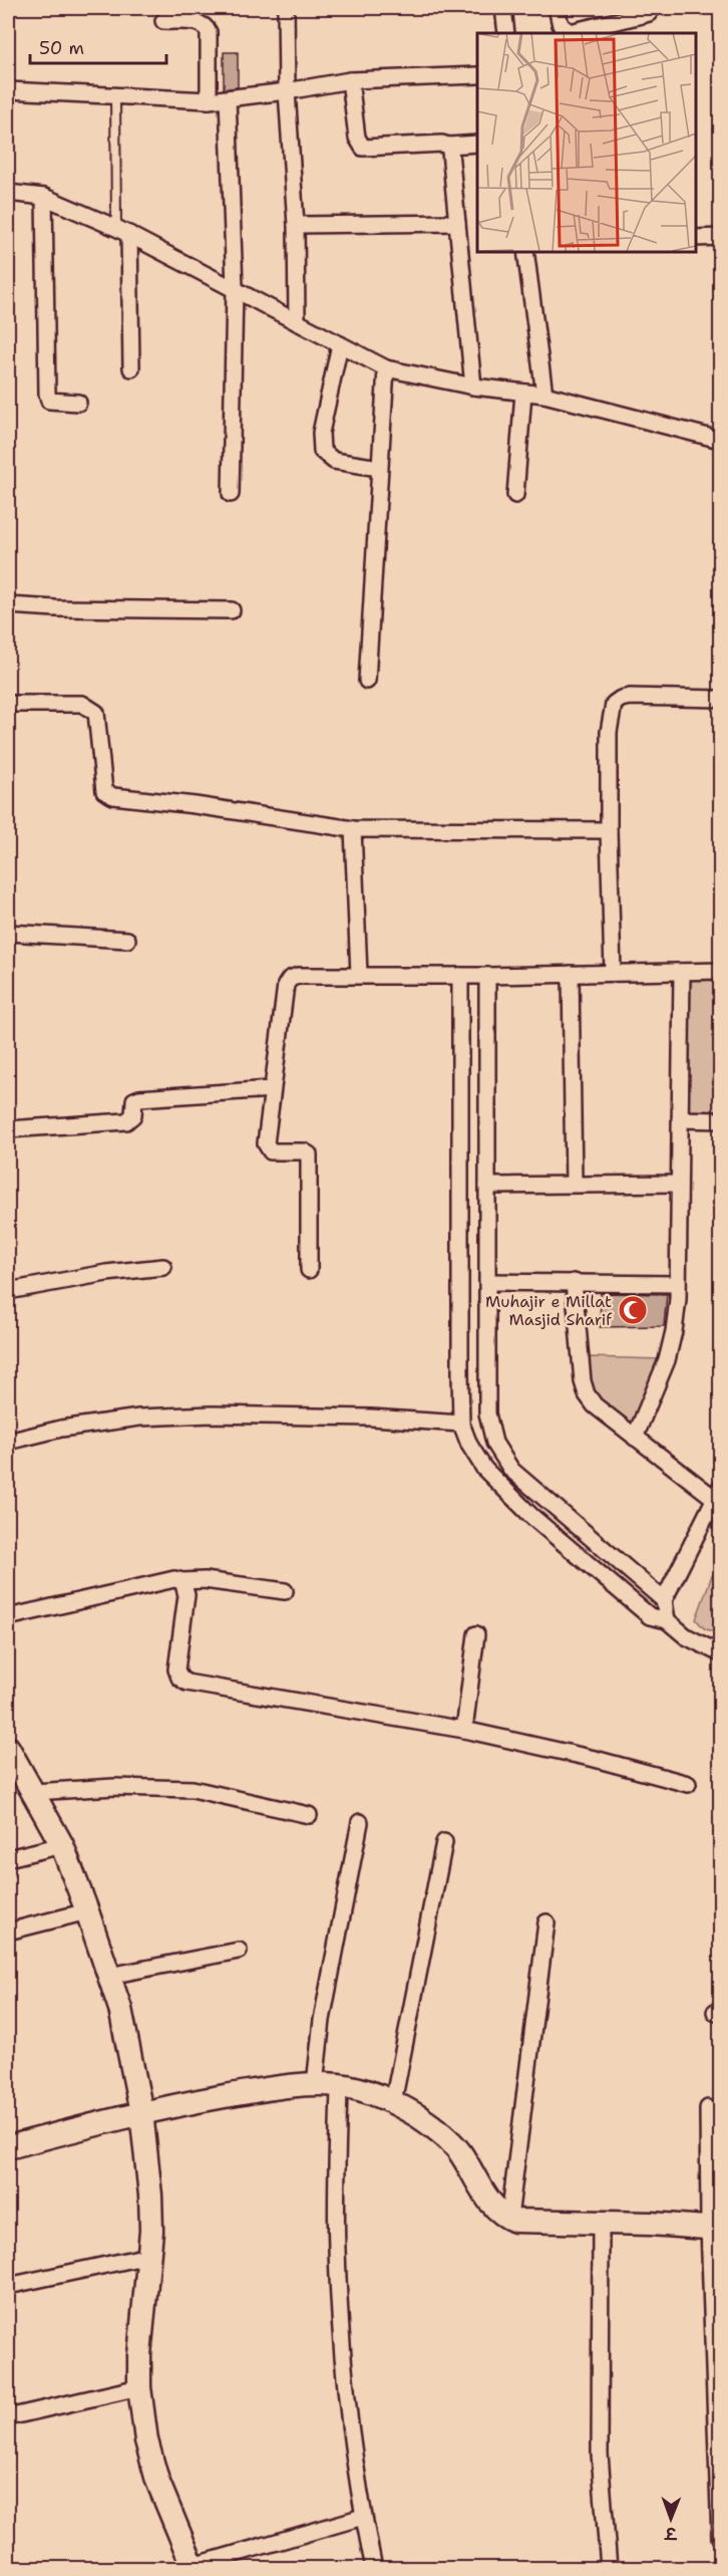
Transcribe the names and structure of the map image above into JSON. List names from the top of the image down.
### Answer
{
  "places": {
    "mosque": ["Muhajir e Millat Masjid Sharif"]
  },
  "scale_bar": "50 m",
  "north": "bottom"
}
